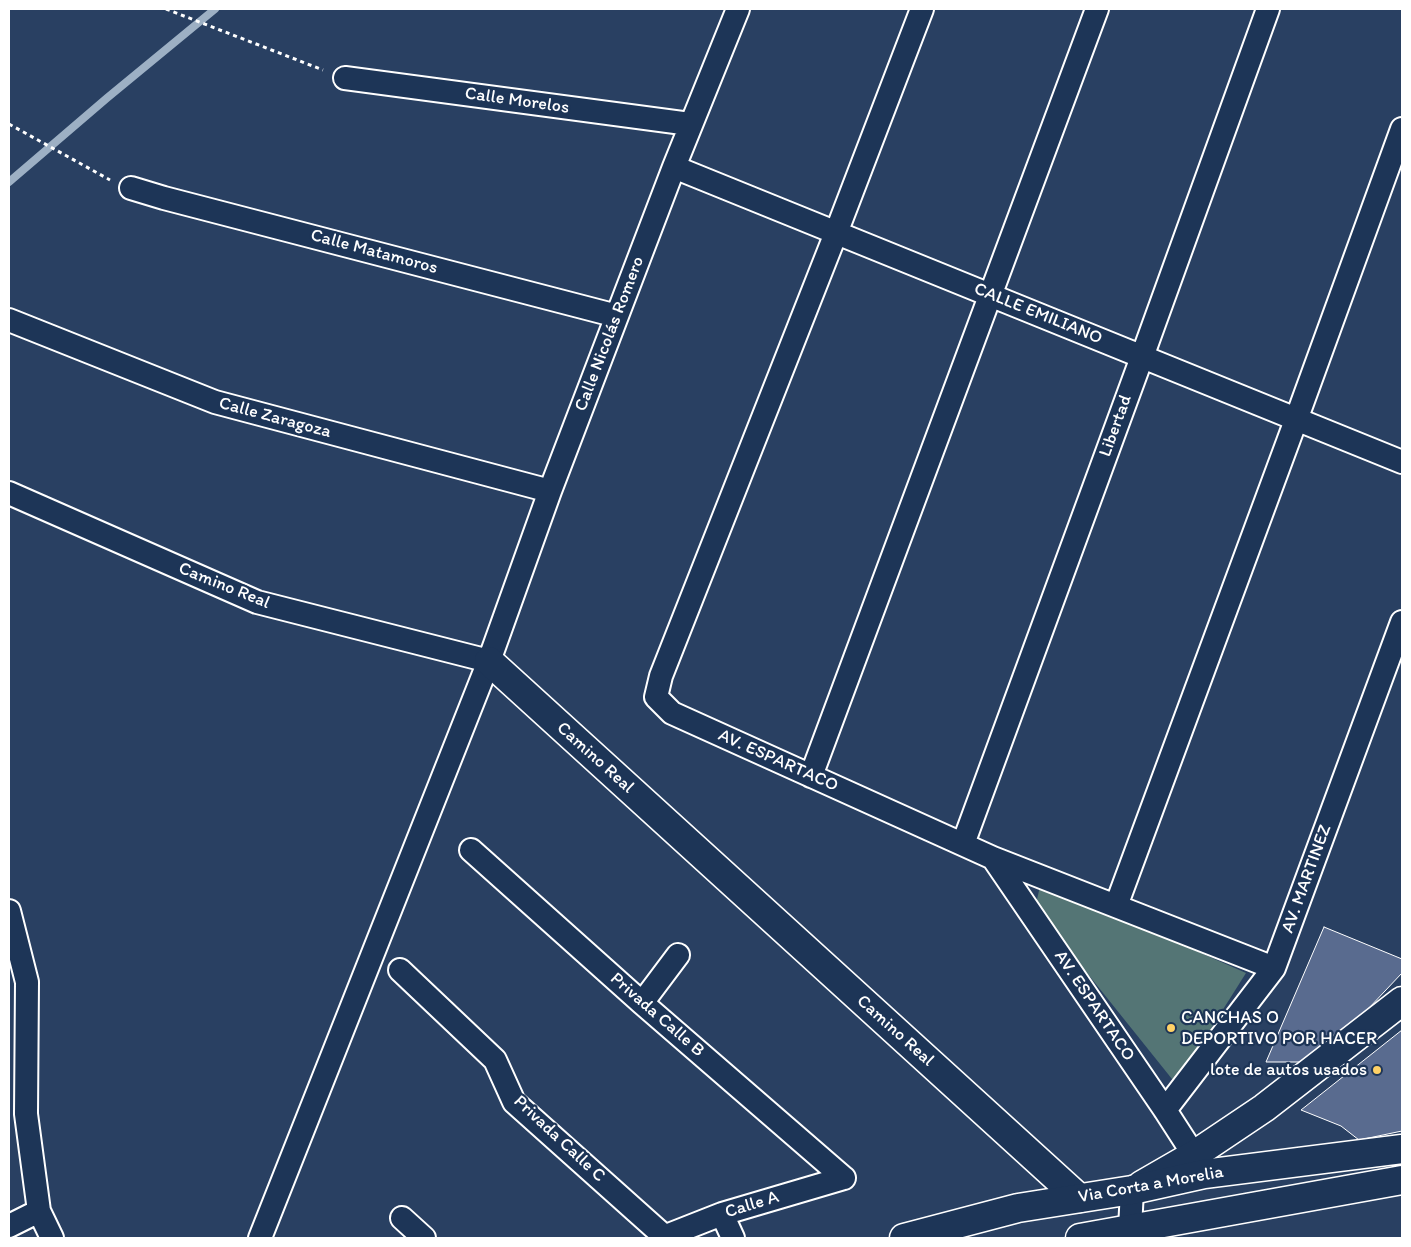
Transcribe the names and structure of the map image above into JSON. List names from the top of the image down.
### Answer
{
  "streets": {
    "main road": ["Camino Real", "Via Corta a Morelia"],
    "street": [
      "Calle Morelos",
      "Calle Matamoros",
      "CALLE EMILIANO",
      "Calle Nicolás Romero",
      "Calle Zaragoza",
      "Libertad",
      "AV. ESPARTACO",
      "AV. MARTINEZ",
      "Privada Calle B",
      "Privada Calle C",
      "Calle A"
    ]
  },
  "crossings": [
    ["Calle Morelos", "Calle Nicolás Romero"],
    ["Calle Matamoros", "Calle Nicolás Romero"],
    ["CALLE EMILIANO", "Calle Nicolás Romero"],
    ["CALLE EMILIANO", "Libertad"],
    ["CALLE EMILIANO", "AV. ESPARTACO"],
    ["Calle Nicolás Romero", "Calle Zaragoza"],
    ["Calle Nicolás Romero", "Camino Real"],
    ["Libertad", "AV. ESPARTACO"],
    ["Camino Real", "Via Corta a Morelia"],
    ["AV. ESPARTACO", "AV. MARTINEZ"],
    ["Privada Calle B", "Calle A"],
    ["Privada Calle C", "Calle A"]
  ],
  "places": ["CANCHAS O DEPORTIVO POR HACER", "lote de autos usados"]
}
